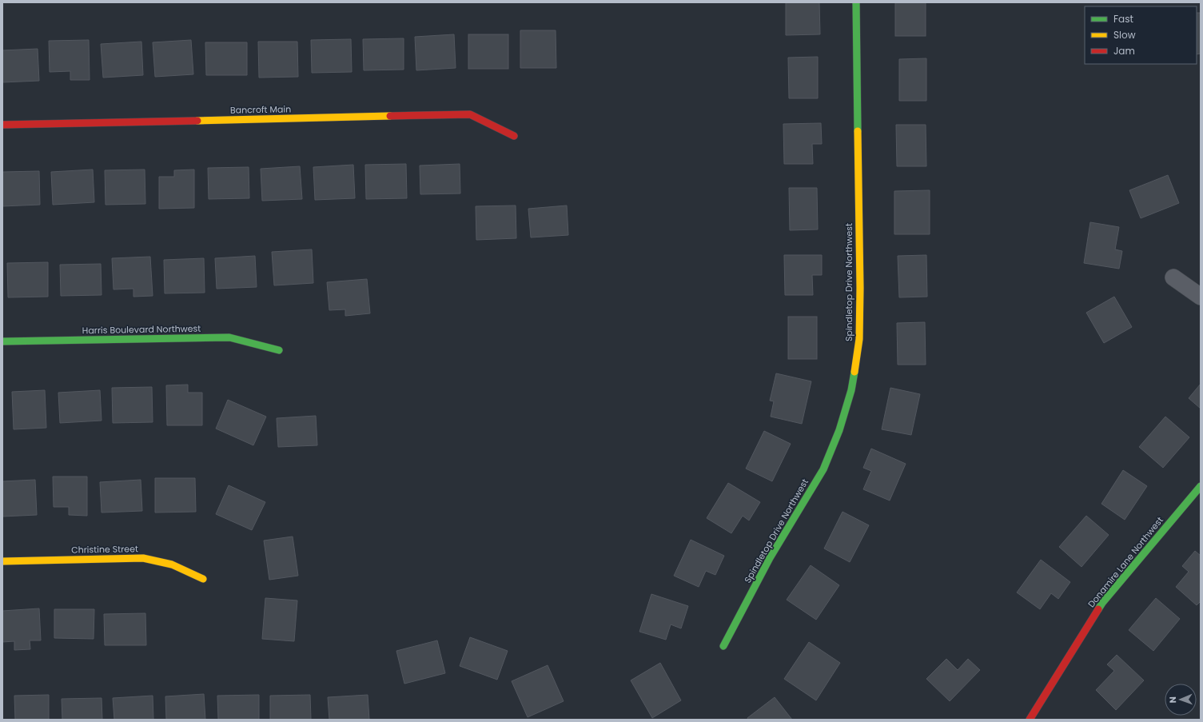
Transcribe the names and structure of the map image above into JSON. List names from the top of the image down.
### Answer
{
  "streets": {
    "street": [
      "Bancroft Main",
      "Spindletop Drive Northwest",
      "Harris Boulevard Northwest",
      "Christine Street",
      "Donamire Lane Northwest"
    ]
  },
  "legend": ["Fast", "Slow", "Jam"],
  "north": "left"
}
